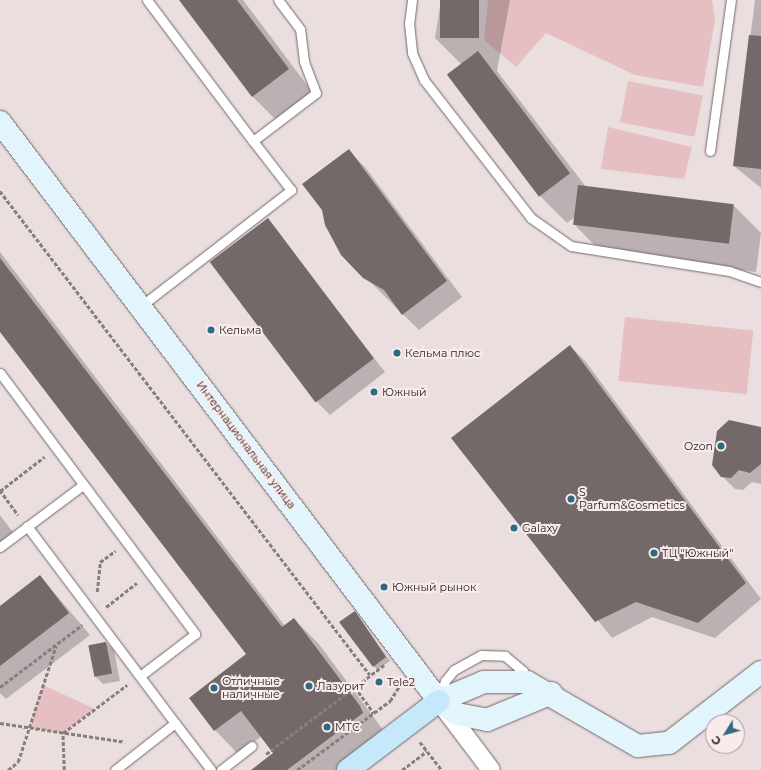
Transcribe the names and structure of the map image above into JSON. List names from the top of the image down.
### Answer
{
  "streets": {
    "main road": ["Интернациональная улица"]
  },
  "places": [
    "Кельма",
    "Кельма плюс",
    "Южный",
    "Ozon",
    "S Parfum&Cosmetics",
    "Galaxy",
    "ТЦ \"Южный\"",
    "Южный рынок",
    "Tele2",
    "Лазурит",
    "Отличные наличные",
    "МТС"
  ],
  "north": "bottom left"
}
